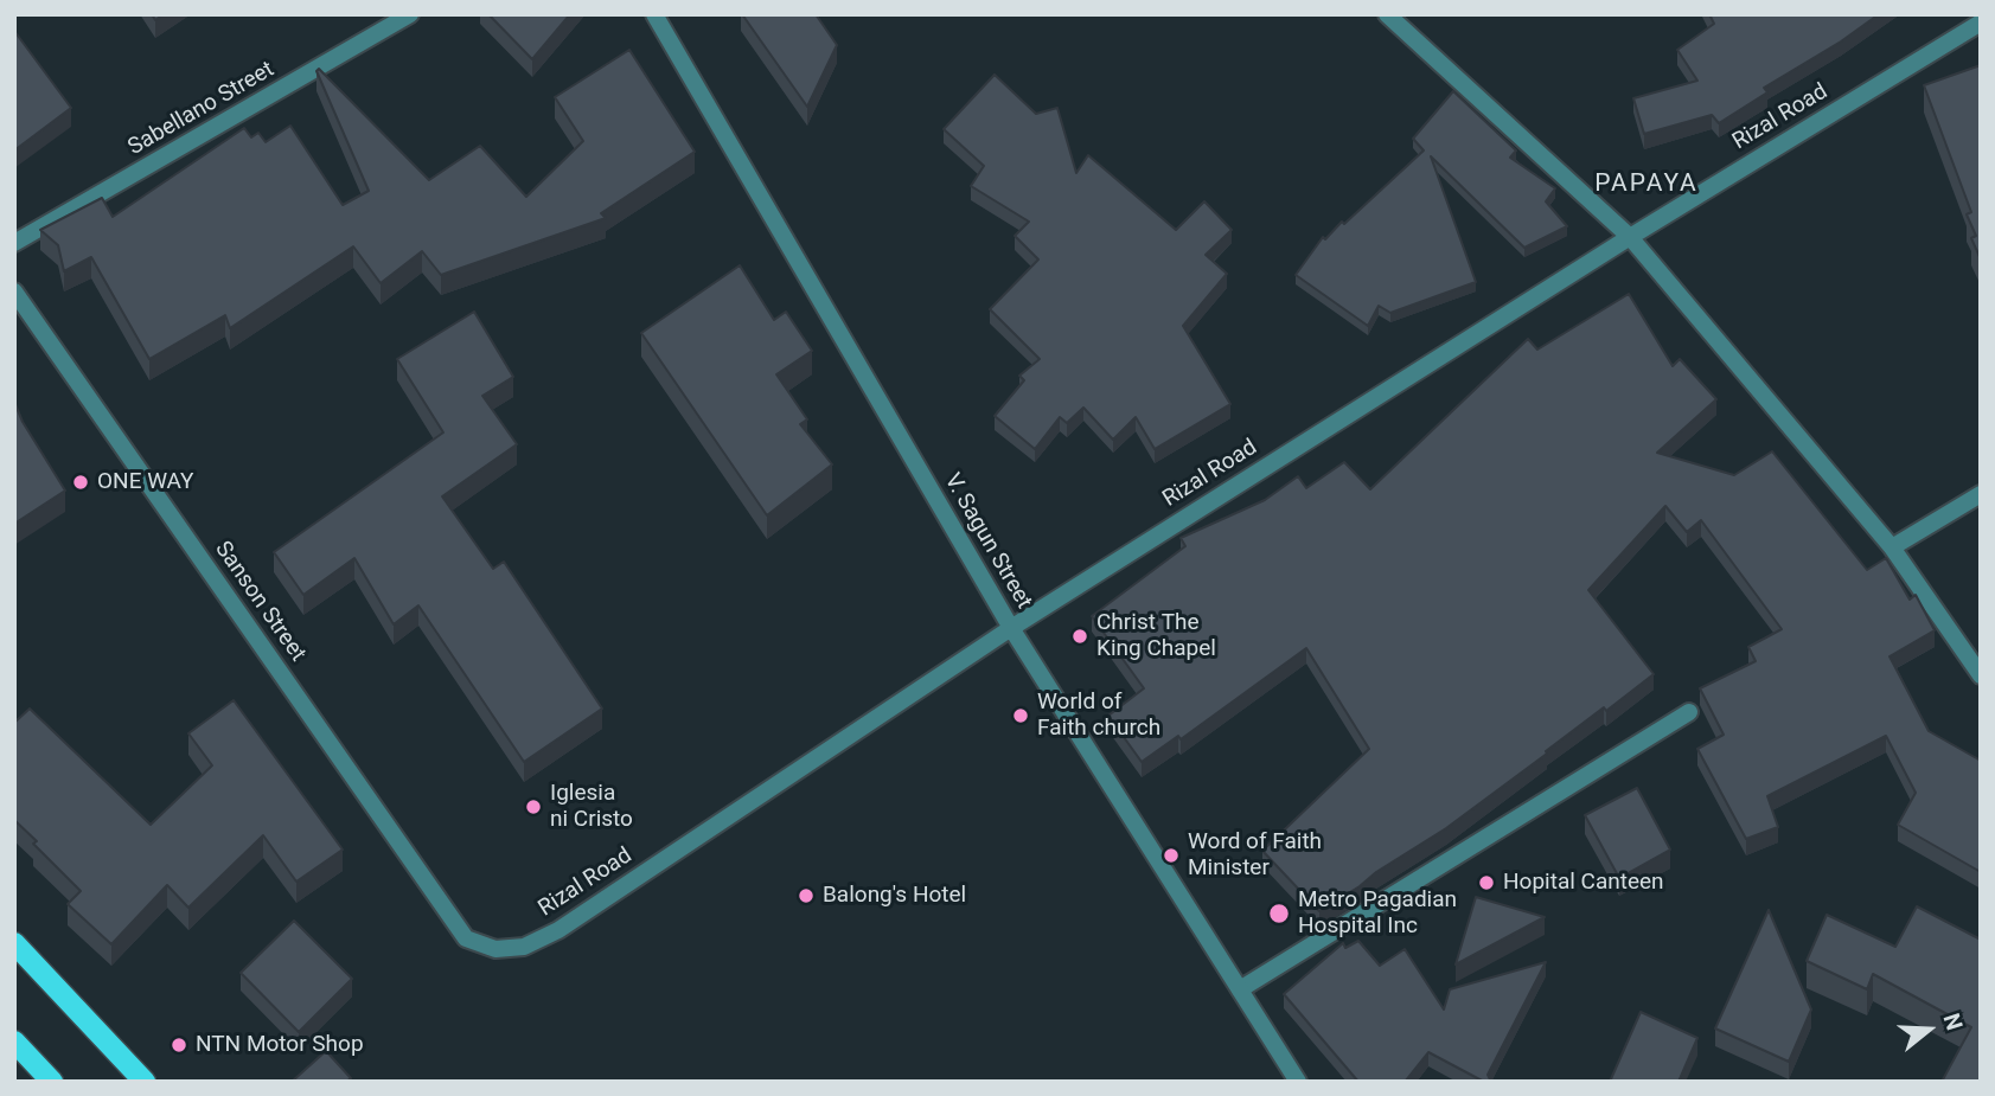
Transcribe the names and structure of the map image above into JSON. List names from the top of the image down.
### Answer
{
  "streets": {
    "street": [
      "Sabellano Street",
      "Rizal Road",
      "V. Sagun Street",
      "Sanson Street"
    ]
  },
  "crossings": [
    ["Rizal Road", "V. Sagun Street"],
    ["Rizal Road", "Sanson Street"]
  ],
  "districts": ["PAPAYA"],
  "places": [
    "ONE WAY",
    "Christ The King Chapel",
    "World of Faith church",
    "Iglesia ni Cristo",
    "Word of Faith Minister",
    "Hopital Canteen",
    "Balong's Hotel",
    "Metro Pagadian Hospital Inc",
    "NTN Motor Shop"
  ],
  "north": "right"
}
